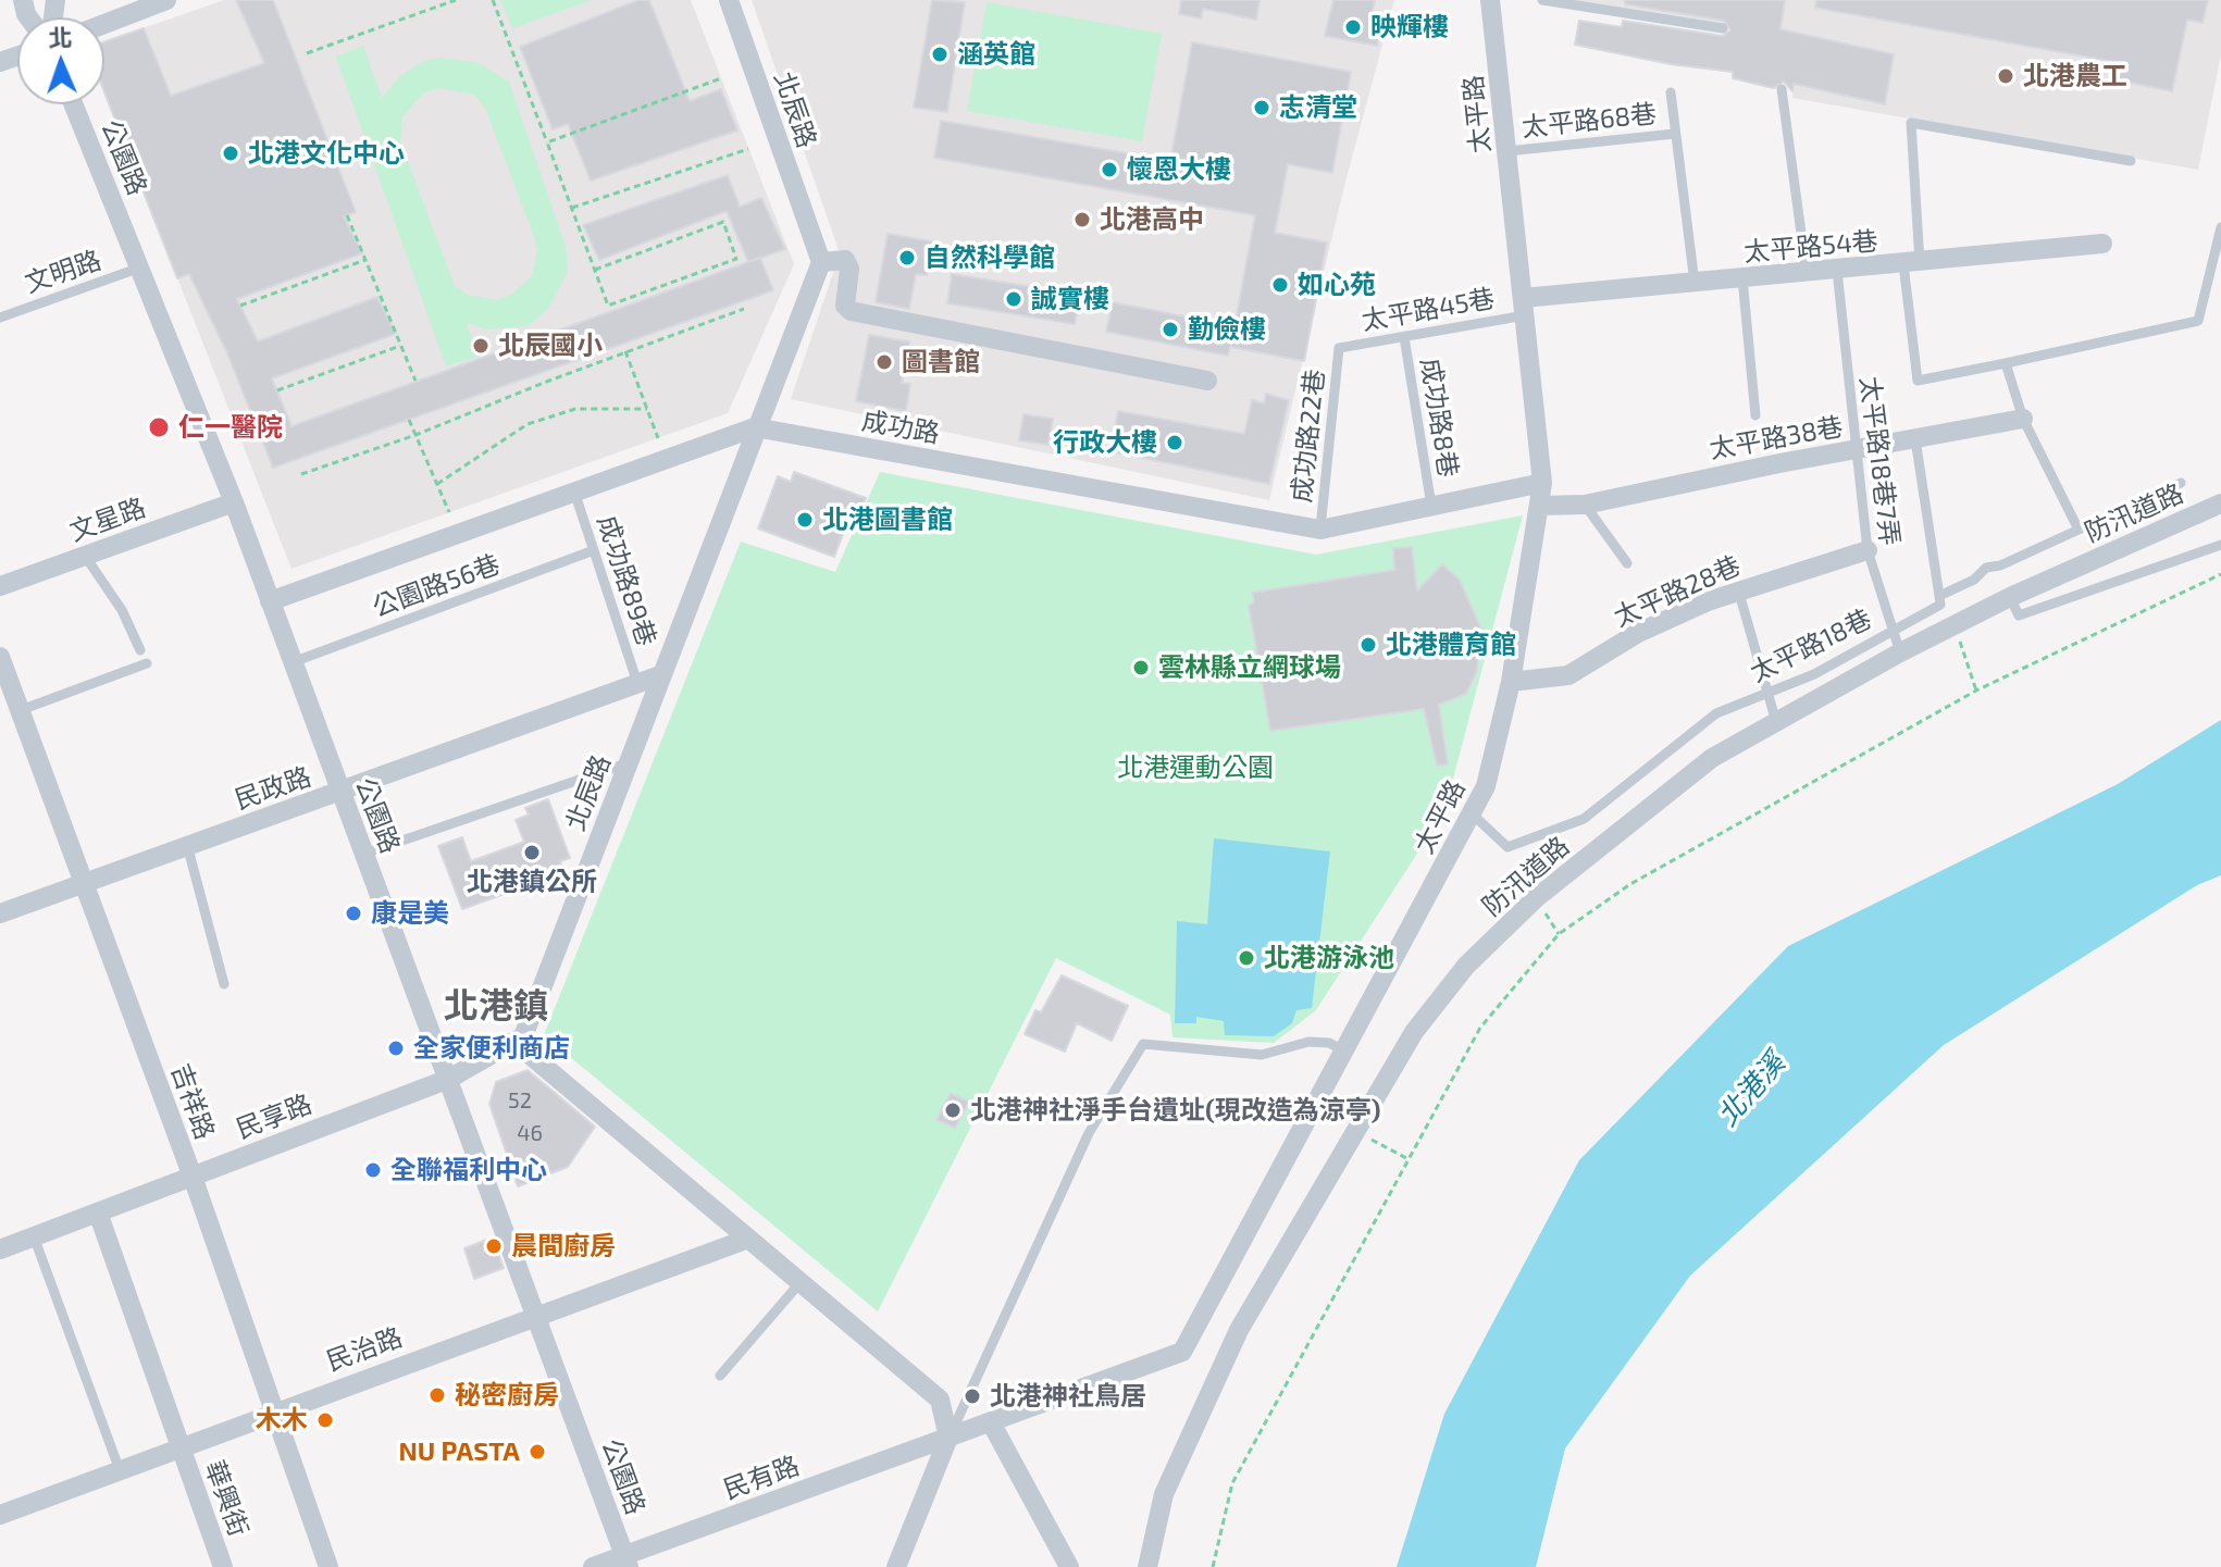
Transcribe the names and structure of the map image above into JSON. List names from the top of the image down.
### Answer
{
  "streets": {
    "street": [
      "北辰路",
      "太平路",
      "公園路",
      "太平路54巷",
      "成功路",
      "太平路38巷",
      "防汛道路",
      "文星路",
      "太平路28巷",
      "民政路",
      "吉祥路",
      "民享路",
      "民治路",
      "民有路",
      "華興街"
    ],
    "lane": [
      "太平路68巷",
      "文明路",
      "太平路45巷",
      "成功路8巷",
      "成功路22巷",
      "太平路18巷7弄",
      "成功路89巷",
      "公園路56巷",
      "太平路18巷"
    ]
  },
  "crossings": [
    ["北辰路", "成功路"],
    ["北辰路", "民政路"],
    ["北辰路", "民享路"],
    ["太平路", "太平路68巷"],
    ["太平路", "太平路54巷"],
    ["太平路", "太平路45巷"],
    ["太平路", "成功路"],
    ["太平路", "太平路38巷"],
    ["太平路", "太平路28巷"],
    ["太平路", "太平路18巷"],
    ["太平路", "民有路"],
    ["公園路", "文明路"],
    ["公園路", "成功路"],
    ["公園路", "文星路"],
    ["公園路", "公園路56巷"],
    ["公園路", "民政路"],
    ["公園路", "民享路"],
    ["公園路", "民治路"],
    ["公園路", "民有路"],
    ["太平路54巷", "太平路45巷"],
    ["太平路54巷", "太平路18巷7弄"],
    ["太平路45巷", "成功路8巷"],
    ["太平路45巷", "成功路22巷"],
    ["成功路8巷", "成功路"],
    ["成功路", "成功路22巷"],
    ["成功路", "成功路89巷"],
    ["太平路38巷", "太平路18巷7弄"],
    ["太平路18巷7弄", "防汛道路"],
    ["太平路18巷7弄", "太平路28巷"],
    ["太平路18巷7弄", "太平路18巷"],
    ["成功路89巷", "公園路56巷"],
    ["成功路89巷", "民政路"],
    ["民政路", "吉祥路"],
    ["吉祥路", "民享路"],
    ["吉祥路", "民治路"],
    ["民享路", "華興街"],
    ["民治路", "華興街"]
  ],
  "districts": ["北港鎮"],
  "water": ["北港溪"],
  "parks": ["北港運動公園"],
  "places": [
    "映輝樓",
    "涵英館",
    "北港農工",
    "志清堂",
    "北港文化中心",
    "懷恩大樓",
    "北港高中",
    "自然科學館",
    "如心苑",
    "誠實樓",
    "勤儉樓",
    "北辰國小",
    "圖書館",
    "仁一醫院",
    "行政大樓",
    "北港圖書館",
    "北港體育館",
    "雲林縣立網球場",
    "北港鎮公所",
    "康是美",
    "北港游泳池",
    "全家便利商店",
    "北港神社淨手台遺址(現改造為涼亭)",
    "全聯福利中心",
    "晨間廚房",
    "秘密廚房",
    "北港神社鳥居",
    "木木",
    "NU PASTA"
  ],
  "house_numbers": ["52", "46"],
  "north": "top"
}
